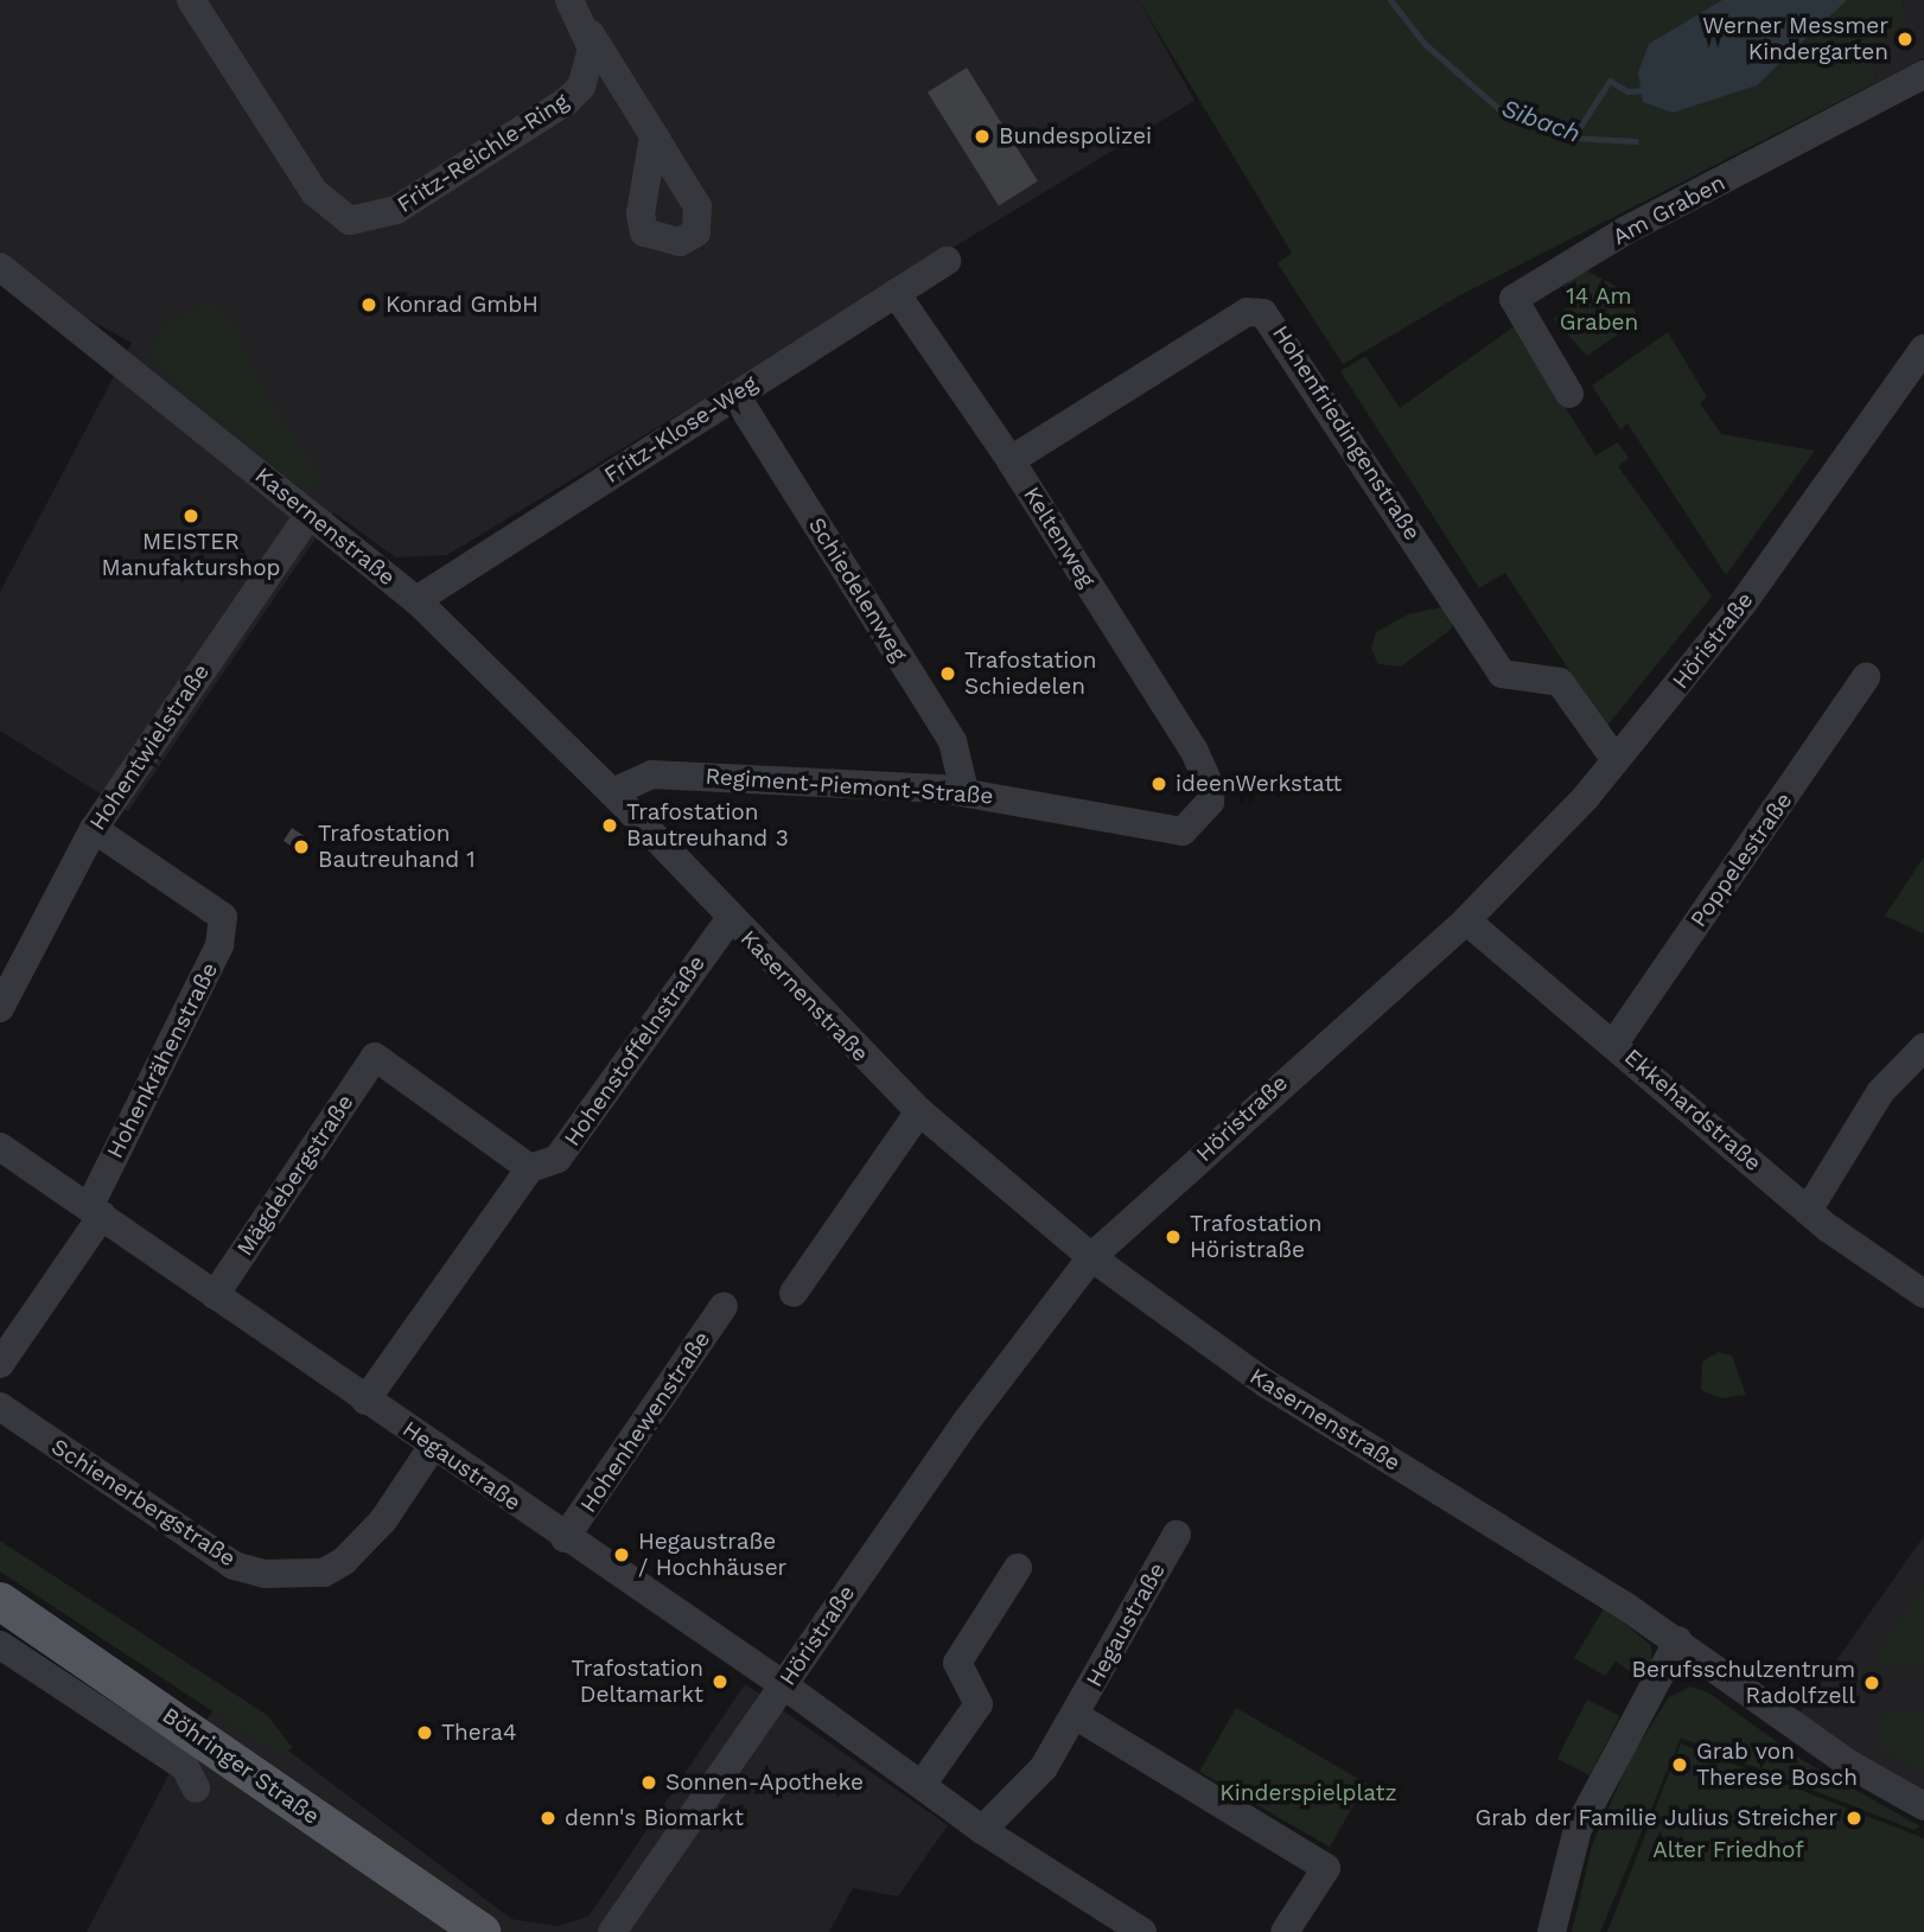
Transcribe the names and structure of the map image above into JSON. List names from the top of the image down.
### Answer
{
  "streets": {
    "main road": ["Böhringer Straße"],
    "street": [
      "Fritz-Reichle-Ring",
      "Am Graben",
      "Fritz-Klose-Weg",
      "Hohenfriedingenstraße",
      "Kasernenstraße",
      "Keltenweg",
      "Schiedelenweg",
      "Höristraße",
      "Hohentwielstraße",
      "Regiment-Piemont-Straße",
      "Poppelestraße",
      "Hohenstoffelnstraße",
      "Hohenkrähenstraße",
      "Ekkehardstraße",
      "Mägdebergstraße",
      "Hohenhewenstraße",
      "Hegaustraße",
      "Schienerbergstraße"
    ]
  },
  "crossings": [
    ["Fritz-Klose-Weg", "Kasernenstraße"],
    ["Fritz-Klose-Weg", "Keltenweg"],
    ["Fritz-Klose-Weg", "Schiedelenweg"],
    ["Hohenfriedingenstraße", "Keltenweg"],
    ["Hohenfriedingenstraße", "Höristraße"],
    ["Kasernenstraße", "Höristraße"],
    ["Kasernenstraße", "Hohentwielstraße"],
    ["Kasernenstraße", "Regiment-Piemont-Straße"],
    ["Kasernenstraße", "Hohenstoffelnstraße"],
    ["Keltenweg", "Regiment-Piemont-Straße"],
    ["Schiedelenweg", "Regiment-Piemont-Straße"],
    ["Höristraße", "Ekkehardstraße"],
    ["Höristraße", "Hegaustraße"],
    ["Hohentwielstraße", "Hohenkrähenstraße"],
    ["Poppelestraße", "Ekkehardstraße"],
    ["Hohenstoffelnstraße", "Mägdebergstraße"],
    ["Hohenstoffelnstraße", "Hegaustraße"],
    ["Hohenkrähenstraße", "Hegaustraße"],
    ["Mägdebergstraße", "Hegaustraße"],
    ["Hohenhewenstraße", "Hegaustraße"],
    ["Hegaustraße", "Schienerbergstraße"]
  ],
  "water": ["Sibach"],
  "parks": ["14 Am Graben", "Kinderspielplatz", "Alter Friedhof"],
  "places": [
    "Werner Messmer Kindergarten",
    "Bundespolizei",
    "Konrad GmbH",
    "MEISTER Manufakturshop",
    "Trafostation Schiedelen",
    "ideenWerkstatt",
    "Trafostation Bautreuhand 3",
    "Trafostation Bautreuhand 1",
    "Trafostation Höristraße",
    "Hegaustraße / Hochhäuser",
    "Trafostation Deltamarkt",
    "Berufsschulzentrum Radolfzell",
    "Thera4",
    "Grab von Therese Bosch",
    "Sonnen-Apotheke",
    "denn's Biomarkt",
    "Grab der Familie Julius Streicher"
  ]
}
